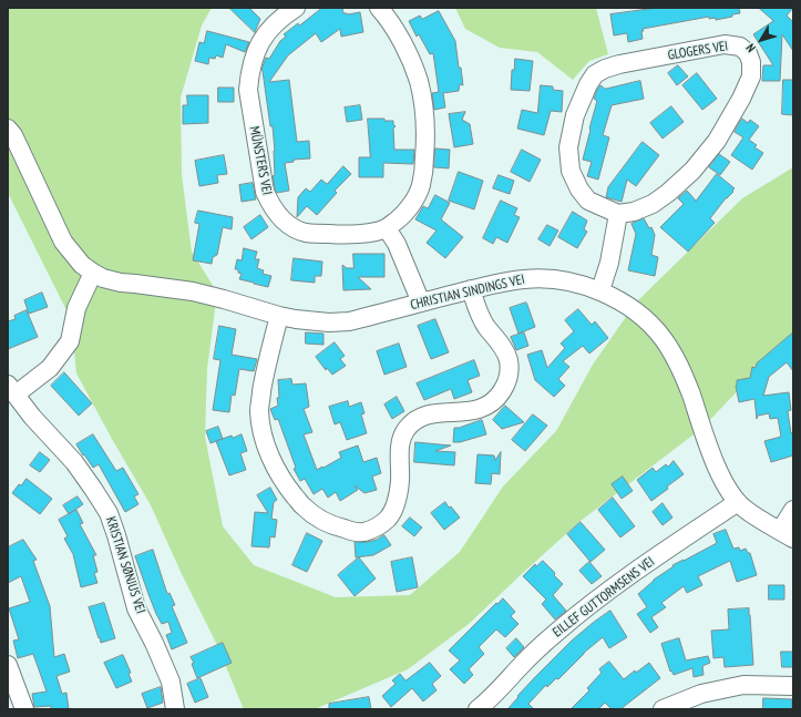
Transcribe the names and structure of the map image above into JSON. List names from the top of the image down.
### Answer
{
  "streets": {
    "street": [
      "GLOGERS VEI",
      "MÜNSTERS VEI",
      "CHRISTIAN SINDINGS VEI",
      "KRISTIAN SØNJUS VEI",
      "EILLEF GUTTORMSENS VEI"
    ]
  },
  "crossings": [
    ["CHRISTIAN SINDINGS VEI", "KRISTIAN SØNJUS VEI"],
    ["CHRISTIAN SINDINGS VEI", "EILLEF GUTTORMSENS VEI"]
  ],
  "north": "bottom left"
}
